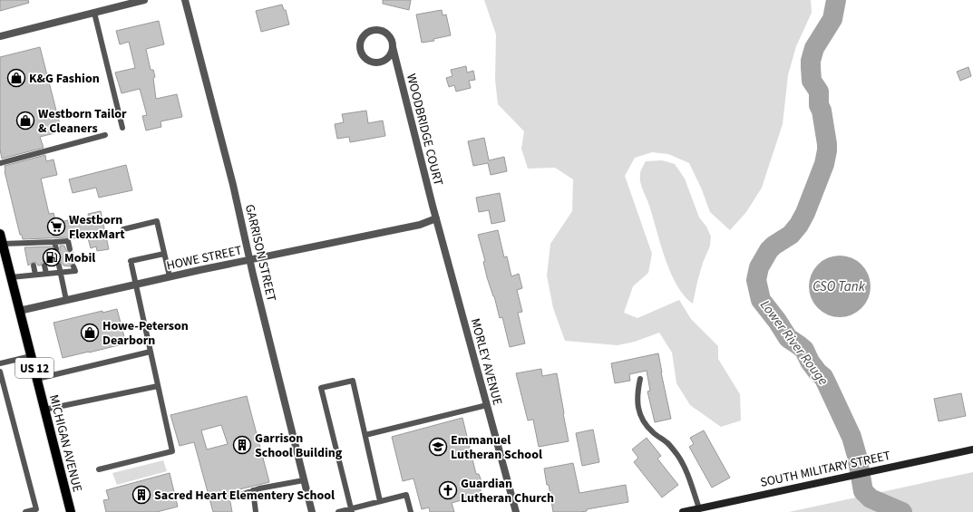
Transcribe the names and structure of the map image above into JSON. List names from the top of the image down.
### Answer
{
  "streets": {
    "main road": ["US 12", "MICHIGAN AVENUE"],
    "street": [
      "WOODBRIDGE COURT",
      "GARRISON STREET",
      "HOWE STREET",
      "MORLEY AVENUE",
      "SOUTH MILITARY STREET"
    ]
  },
  "crossings": [
    ["WOODBRIDGE COURT", "HOWE STREET"],
    ["WOODBRIDGE COURT", "MORLEY AVENUE"],
    ["GARRISON STREET", "HOWE STREET"],
    ["HOWE STREET", "MORLEY AVENUE"],
    ["HOWE STREET", "MICHIGAN AVENUE"]
  ],
  "water": ["CSO Tank", "Lower River Rouge"],
  "places": {
    "shop": ["K&G Fashion", "Westborn Tailor & Cleaners", "Howe-Peterson Dearborn"],
    "supermarket": ["Westborn FlexxMart"],
    "fuel station": ["Mobil"],
    "building": ["Garrison School Building", "Sacred Heart Elementery School"],
    "school or university": ["Emmanuel Lutheran School"],
    "church": ["Guardian Lutheran Church"]
  }
}
